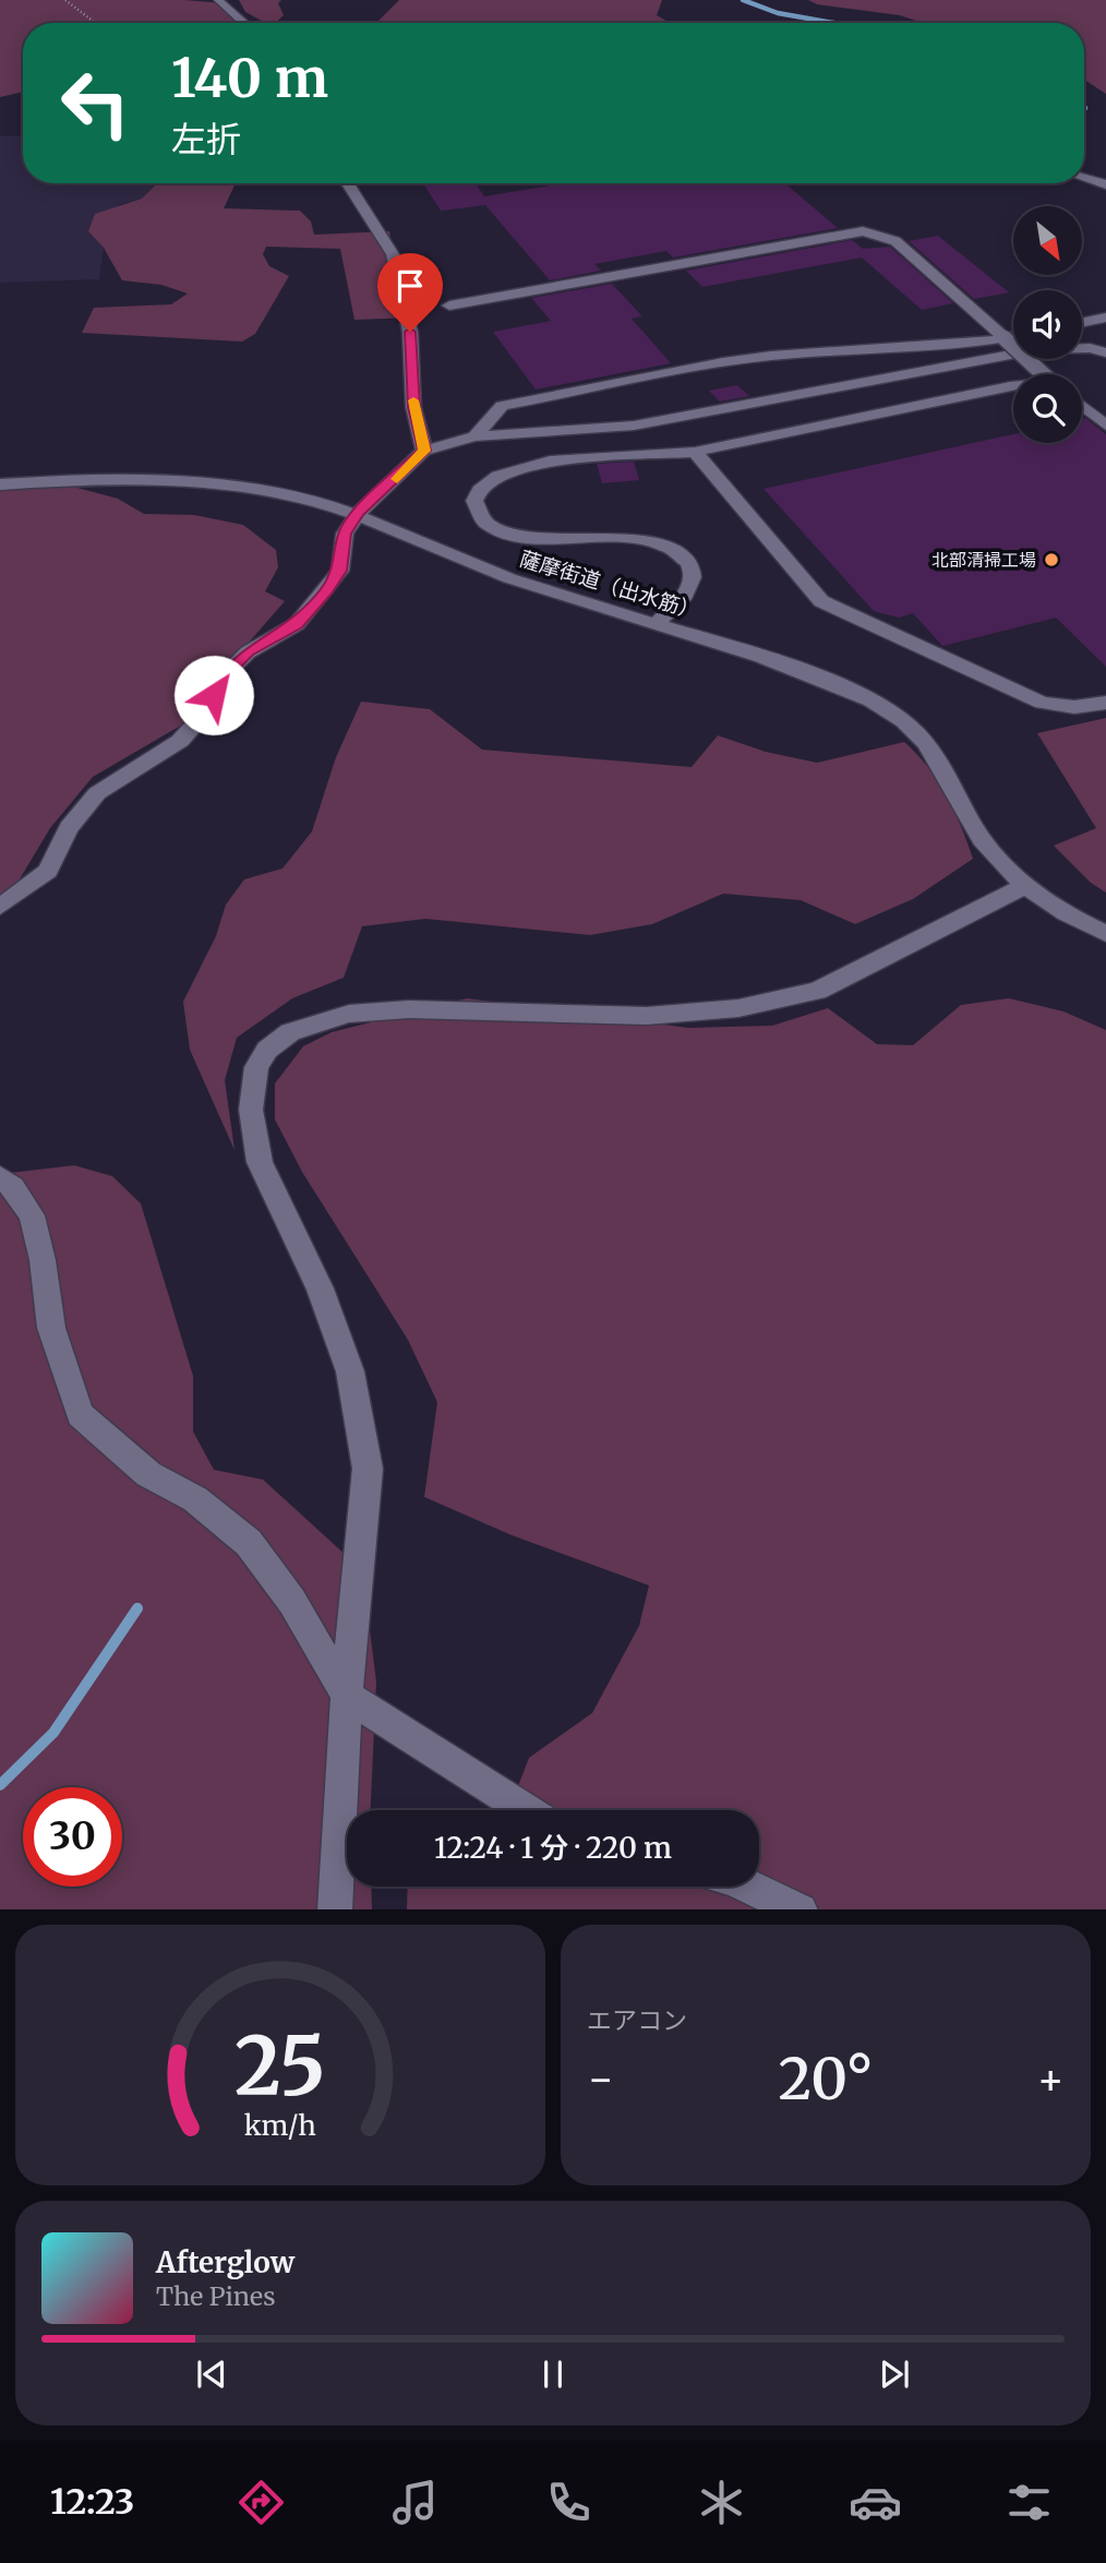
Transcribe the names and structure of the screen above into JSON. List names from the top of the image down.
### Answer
{
  "streets": {
    "street": ["薩摩街道（出水筋）"]
  },
  "places": ["北部清掃工場"],
  "north": "bottom right",
  "page": {
    "turn": ["140 m", "左折"],
    "limit": "30",
    "trip": "12:24 · 1 分 · 220 m",
    "tile": "エアコン",
    "heat": ["−", "20°", "+"],
    "song": ["Afterglow", "The Pines"],
    "tabs": "12:23",
    "gauge": ["25", "km/h"]
  }
}
